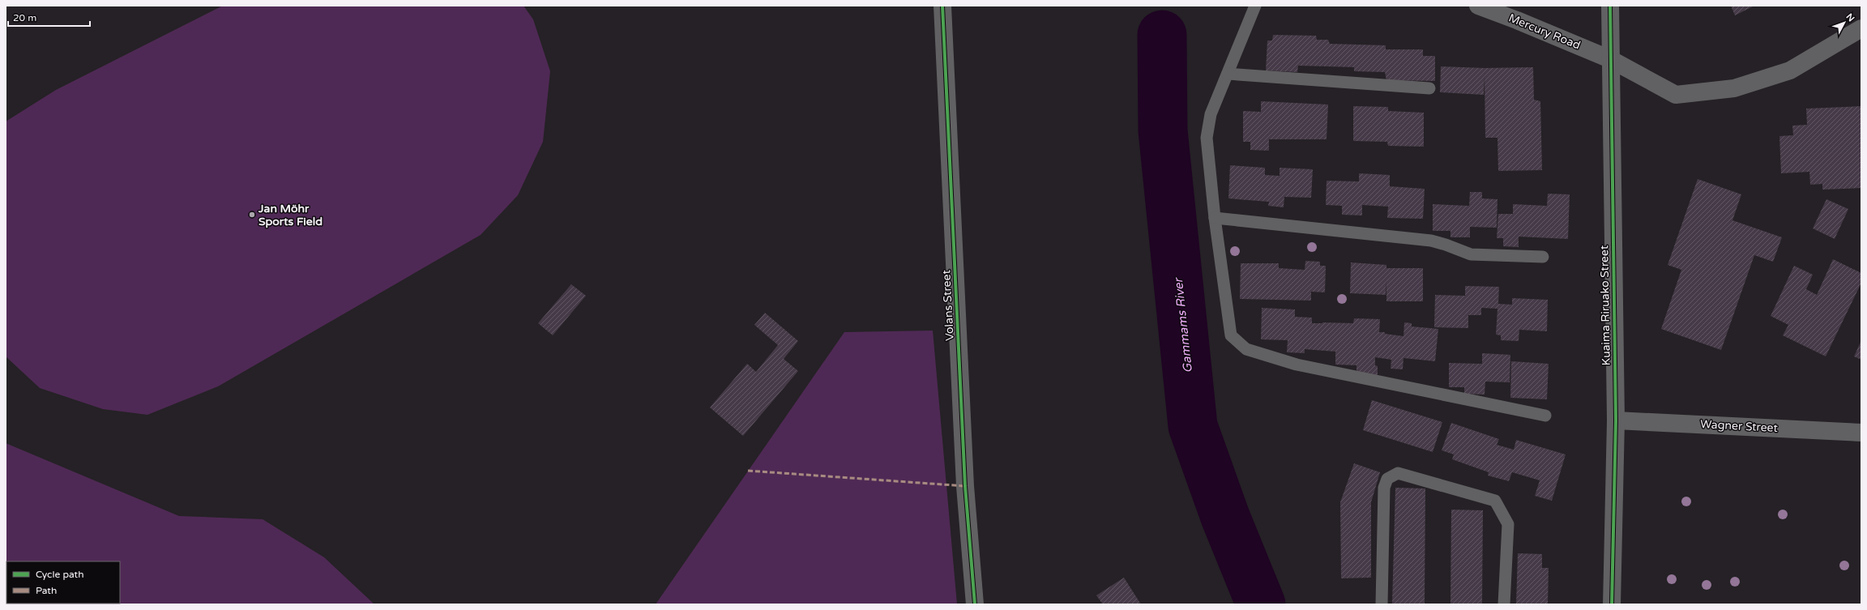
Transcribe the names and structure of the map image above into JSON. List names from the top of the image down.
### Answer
{
  "streets": {
    "street": [
      "Mercury Road",
      "Volans Street",
      "Kuaima Riruako Street",
      "Wagner Street"
    ]
  },
  "crossings": [
    ["Mercury Road", "Kuaima Riruako Street"],
    ["Kuaima Riruako Street", "Wagner Street"]
  ],
  "water": ["Gammams River"],
  "places": ["Jan Möhr Sports Field"],
  "legend": ["Cycle path", "Path"],
  "scale_bar": "20 m",
  "north": "top right"
}
